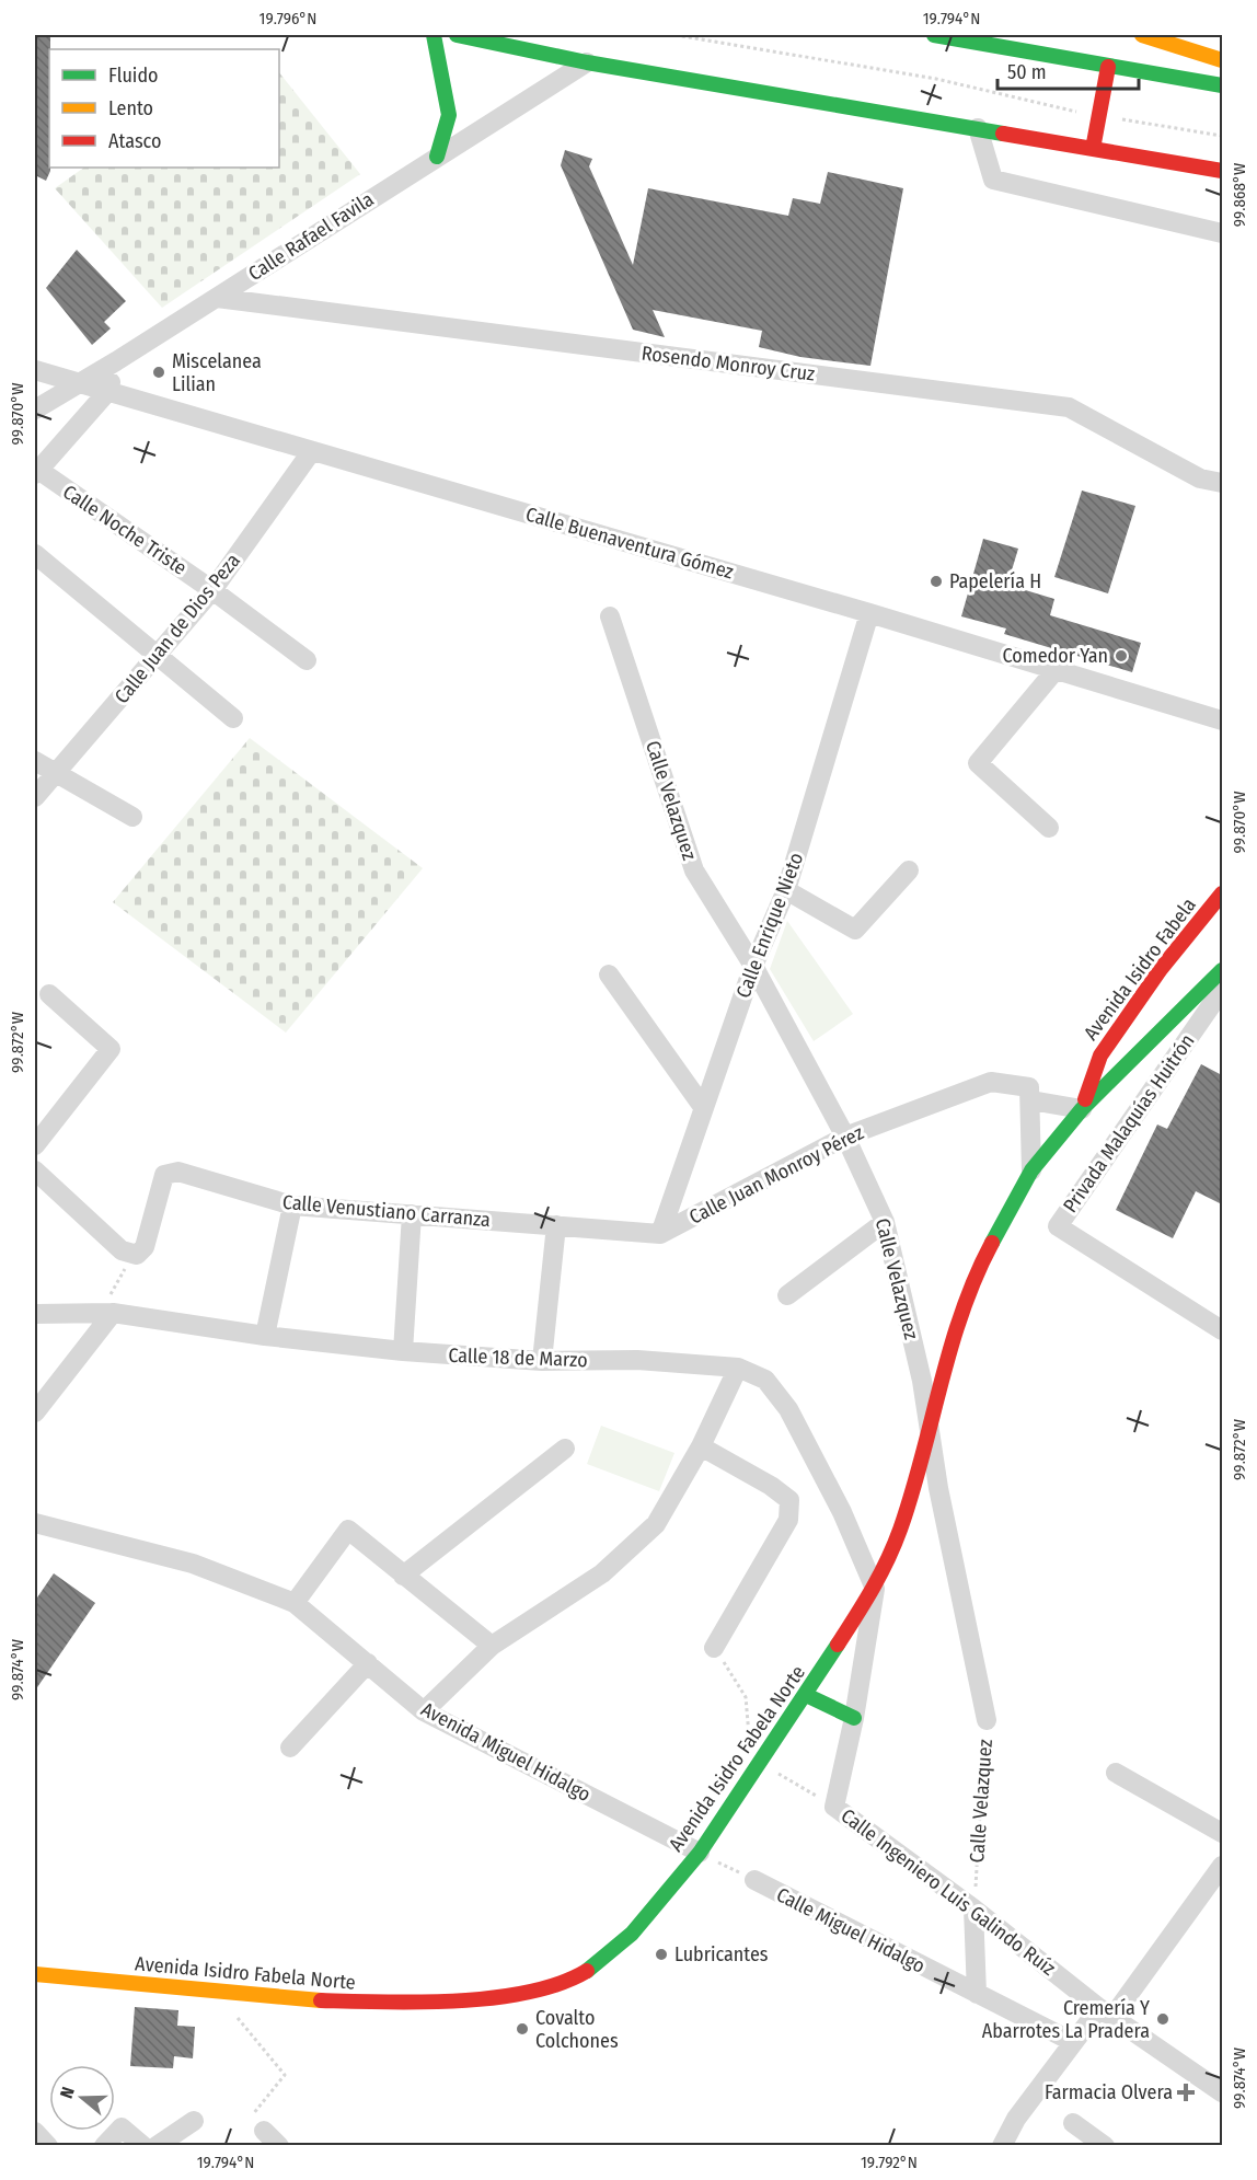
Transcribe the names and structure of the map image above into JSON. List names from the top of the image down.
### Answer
{
  "streets": {
    "main road": ["Avenida Isidro Fabela", "Avenida Isidro Fabela Norte"],
    "street": [
      "Calle Rafael Favila",
      "Rosendo Monroy Cruz",
      "Calle Noche Triste",
      "Calle Buenaventura Gómez",
      "Calle Juan de Dios Peza",
      "Calle Velazquez",
      "Calle Enrique Nieto",
      "Privada Malaquías Huitrón",
      "Calle Juan Monroy Pérez",
      "Calle Venustiano Carranza",
      "Calle 18 de Marzo",
      "Avenida Miguel Hidalgo",
      "Calle Ingeniero Luis Galindo Ruíz",
      "Calle Miguel Hidalgo"
    ]
  },
  "crossings": [
    ["Calle Rafael Favila", "Rosendo Monroy Cruz"],
    ["Calle Rafael Favila", "Calle Noche Triste"],
    ["Calle Rafael Favila", "Calle Buenaventura Gómez"],
    ["Calle Noche Triste", "Calle Buenaventura Gómez"],
    ["Calle Noche Triste", "Calle Juan de Dios Peza"],
    ["Calle Buenaventura Gómez", "Calle Juan de Dios Peza"],
    ["Calle Buenaventura Gómez", "Calle Enrique Nieto"],
    ["Calle Velazquez", "Calle Enrique Nieto"],
    ["Calle Velazquez", "Avenida Isidro Fabela"],
    ["Calle Velazquez", "Calle Juan Monroy Pérez"],
    ["Calle Velazquez", "Avenida Isidro Fabela Norte"],
    ["Calle Velazquez", "Calle Ingeniero Luis Galindo Ruíz"],
    ["Calle Enrique Nieto", "Calle Juan Monroy Pérez"],
    ["Calle Enrique Nieto", "Calle Venustiano Carranza"],
    ["Avenida Isidro Fabela", "Privada Malaquías Huitrón"],
    ["Avenida Isidro Fabela", "Calle Juan Monroy Pérez"],
    ["Avenida Isidro Fabela", "Avenida Isidro Fabela Norte"],
    ["Calle Juan Monroy Pérez", "Calle Venustiano Carranza"],
    ["Calle 18 de Marzo", "Avenida Isidro Fabela Norte"],
    ["Calle 18 de Marzo", "Calle Ingeniero Luis Galindo Ruíz"],
    ["Avenida Miguel Hidalgo", "Avenida Isidro Fabela Norte"],
    ["Avenida Miguel Hidalgo", "Calle Miguel Hidalgo"],
    ["Avenida Isidro Fabela Norte", "Calle Ingeniero Luis Galindo Ruíz"],
    ["Avenida Isidro Fabela Norte", "Calle Miguel Hidalgo"]
  ],
  "places": {
    "other": [
      "Miscelanea Lilian",
      "Papelería H",
      "Comedor Yan",
      "Lubricantes",
      "Cremería Y Abarrotes La Pradera",
      "Covalto Colchones"
    ],
    "health": ["Farmacia Olvera"]
  },
  "legend": ["Fluido", "Lento", "Atasco"],
  "scale_bar": "50 m",
  "north": "left",
  "coordinates": [
    "19.796°N",
    "19.794°N",
    "99.868°W",
    "99.870°W",
    "99.872°W",
    "99.874°W",
    "19.792°N"
  ]
}
